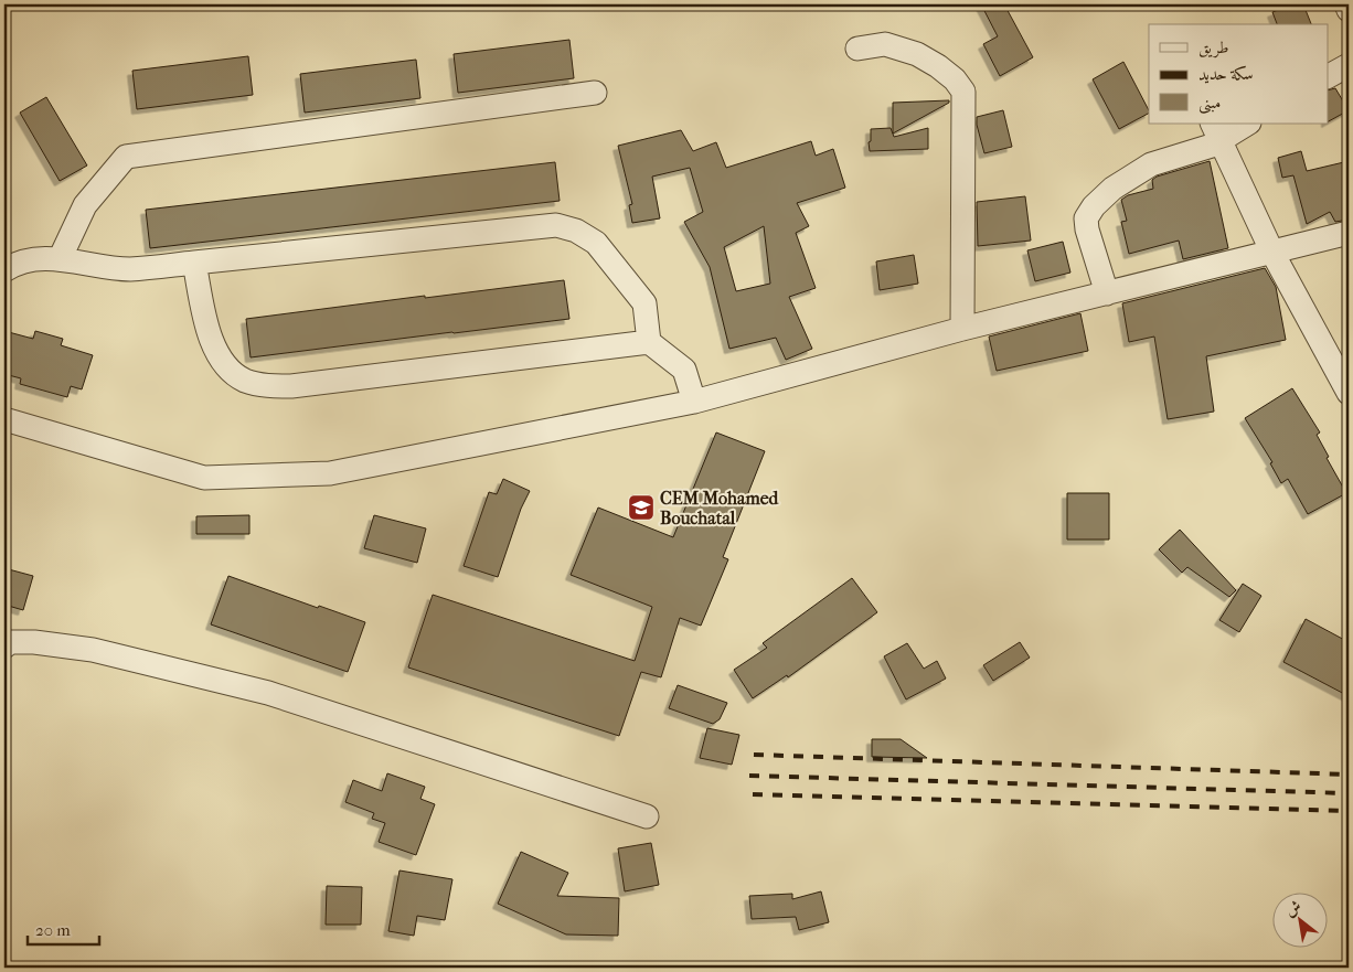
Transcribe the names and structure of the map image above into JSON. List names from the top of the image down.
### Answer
{
  "places": {
    "school or university": ["CEM Mohamed Bouchatal"]
  },
  "legend": ["طريق", "سكة حديد", "مبنى"],
  "scale_bar": "20 m",
  "north": "top left"
}
